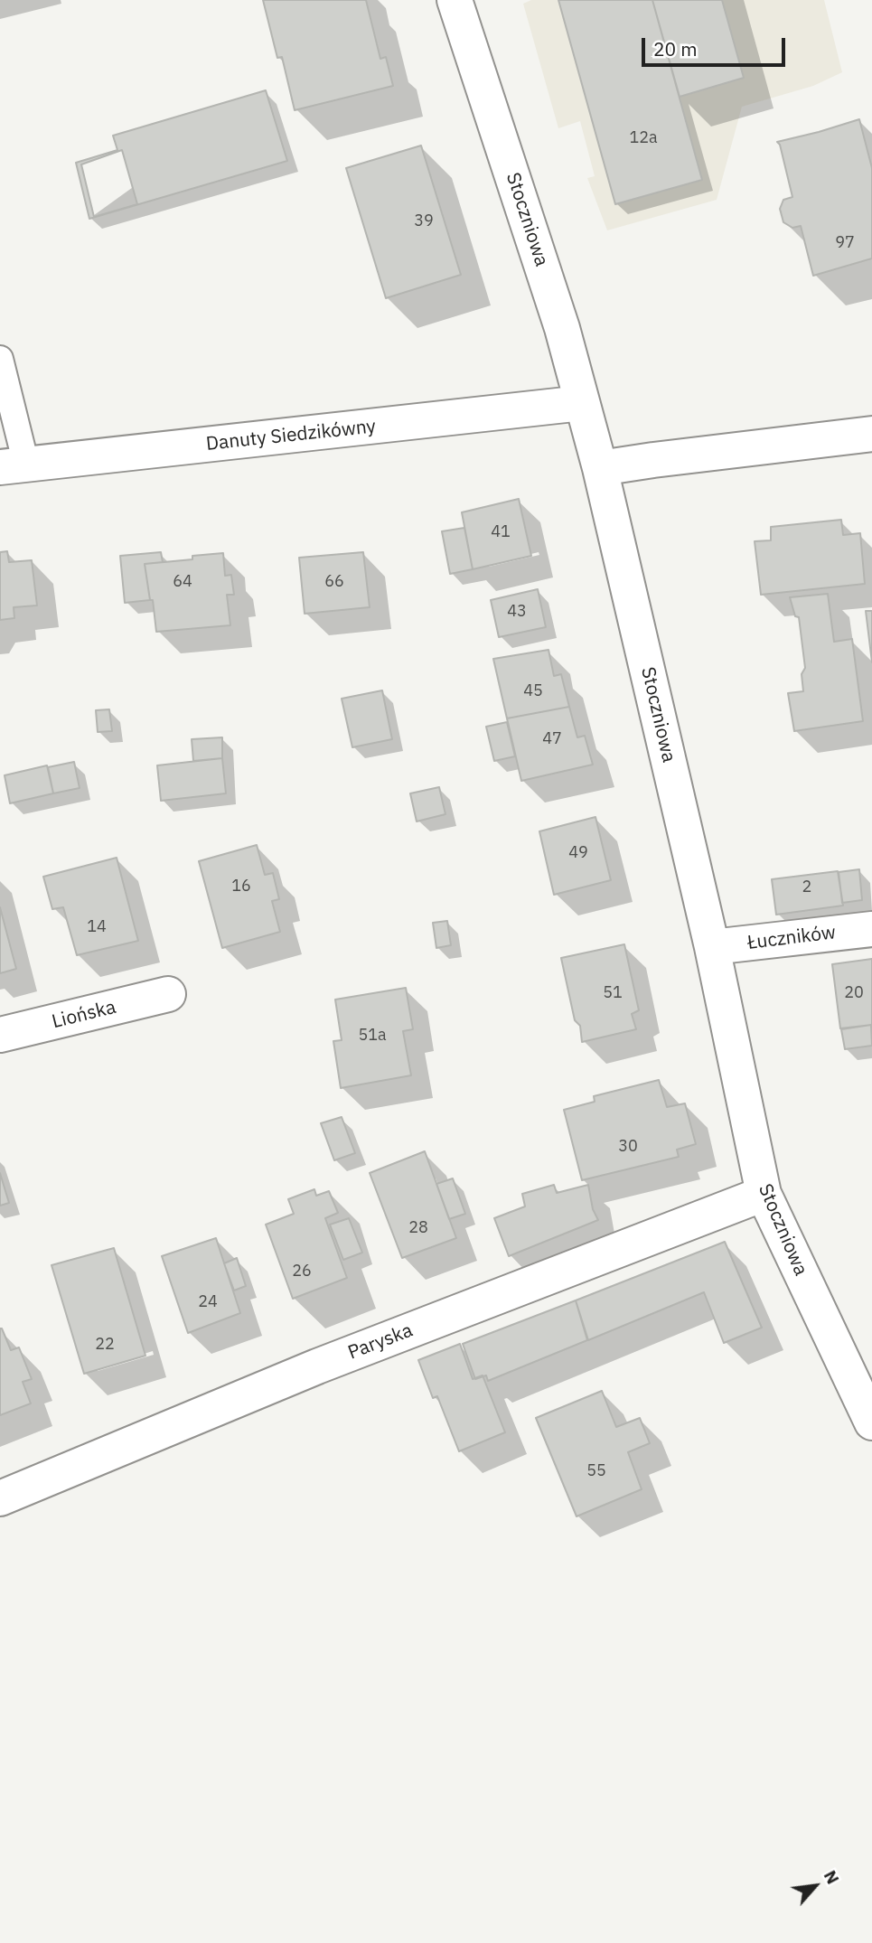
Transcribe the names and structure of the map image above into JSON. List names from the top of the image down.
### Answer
{
  "streets": {
    "street": [
      "Stoczniowa",
      "Danuty Siedzikówny",
      "Łuczników",
      "Liońska",
      "Paryska"
    ]
  },
  "crossings": [
    ["Stoczniowa", "Danuty Siedzikówny"],
    ["Stoczniowa", "Łuczników"],
    ["Stoczniowa", "Paryska"]
  ],
  "house_numbers": [
    "12a",
    "39",
    "97",
    "41",
    "64",
    "66",
    "43",
    "45",
    "47",
    "49",
    "16",
    "2",
    "14",
    "51",
    "20",
    "51a",
    "30",
    "28",
    "26",
    "24",
    "22",
    "55"
  ],
  "scale_bar": "20 m",
  "north": "top right"
}
